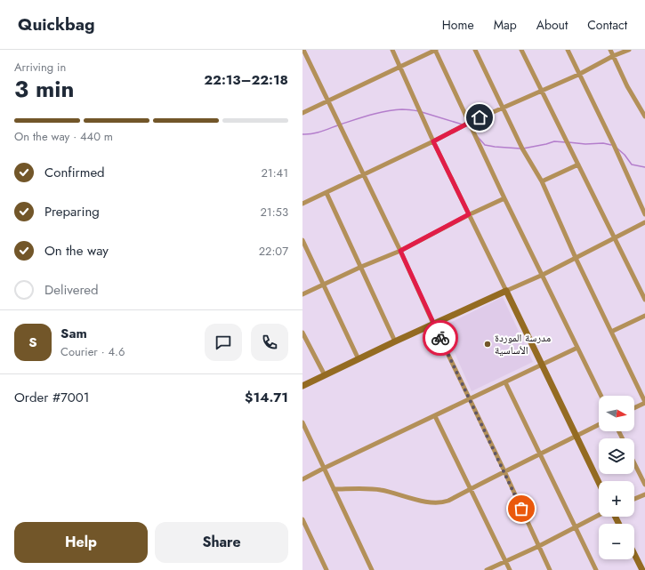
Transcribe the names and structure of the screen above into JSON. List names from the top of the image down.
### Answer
{
  "places": ["مدرسة الموردة الأساسية"],
  "north": "right",
  "page": {
    "header": "Quickbag",
    "nav": [
      "Home",
      "Map",
      "About",
      "Contact"
    ],
    "heading": ["3 min", "Arriving in", "22:13–22:18"],
    "panel": [
      "Sam",
      "Courier · 4.6",
      "Order #7001",
      "$14.71"
    ],
    "bar": "On the way · 440 m",
    "list": [
      ["Confirmed", "21:41"],
      ["Preparing", "21:53"],
      ["On the way", "22:07"],
      "Delivered"
    ],
    "round": "S",
    "map_buttons": ["+", "−"],
    "buttons": ["Help", "Share"]
  }
}
